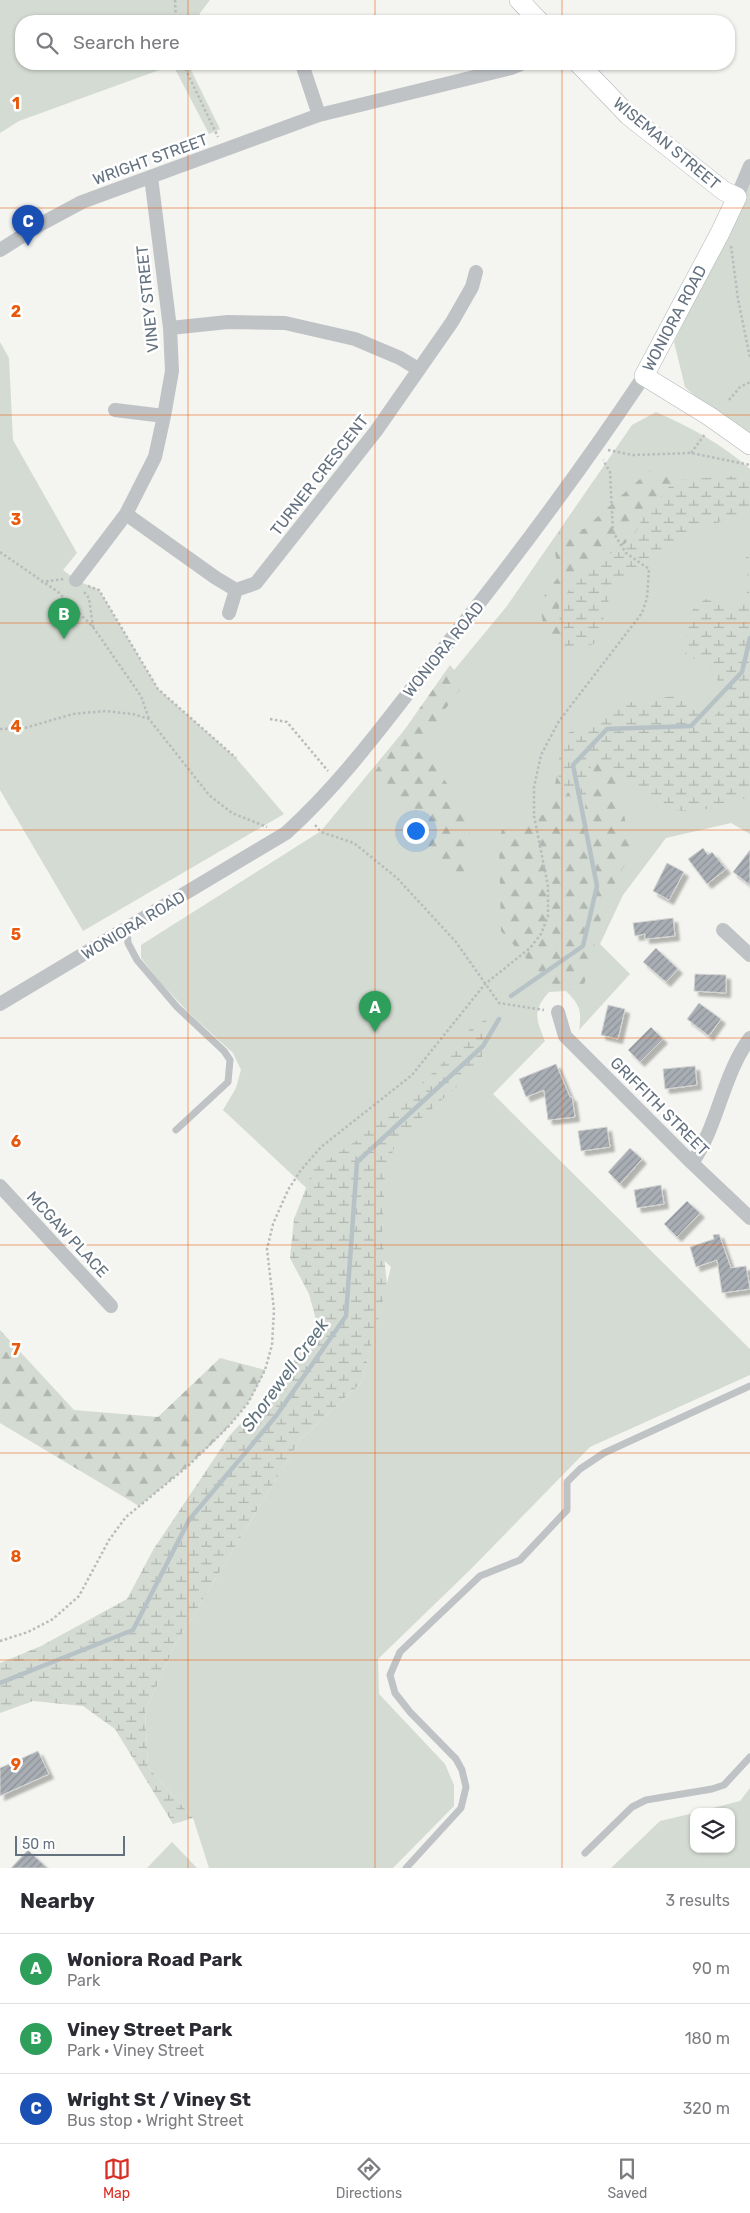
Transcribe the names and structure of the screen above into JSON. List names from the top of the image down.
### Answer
{
  "streets": {
    "street": [
      "WISEMAN STREET",
      "WRIGHT STREET",
      "VINEY STREET",
      "WONIORA ROAD",
      "TURNER CRESCENT",
      "GRIFFITH STREET",
      "MCGAW PLACE"
    ]
  },
  "crossings": [
    ["WISEMAN STREET", "WONIORA ROAD"],
    ["WRIGHT STREET", "VINEY STREET"]
  ],
  "water": ["Shorewell Creek"],
  "scale_bar": "50 m",
  "page": {
    "search": "Search here",
    "pins": ["C", "B", "A"],
    "scale": "50 m",
    "heading": ["Nearby", "3 results"],
    "list": [
      {
        "mark": "A",
        "name": "Woniora Road Park",
        "note": "Park",
        "value": "90 m"
      },
      {
        "mark": "B",
        "name": "Viney Street Park",
        "note": "Park · Viney Street",
        "value": "180 m"
      },
      {
        "mark": "C",
        "name": "Wright St / Viney St",
        "note": "Bus stop · Wright Street",
        "value": "320 m"
      }
    ],
    "nav": ["Map", "Directions", "Saved"]
  },
  "grid": {
    "rows": [
      "1",
      "2",
      "3",
      "4",
      "5",
      "6",
      "7",
      "8",
      "9"
    ]
  }
}
